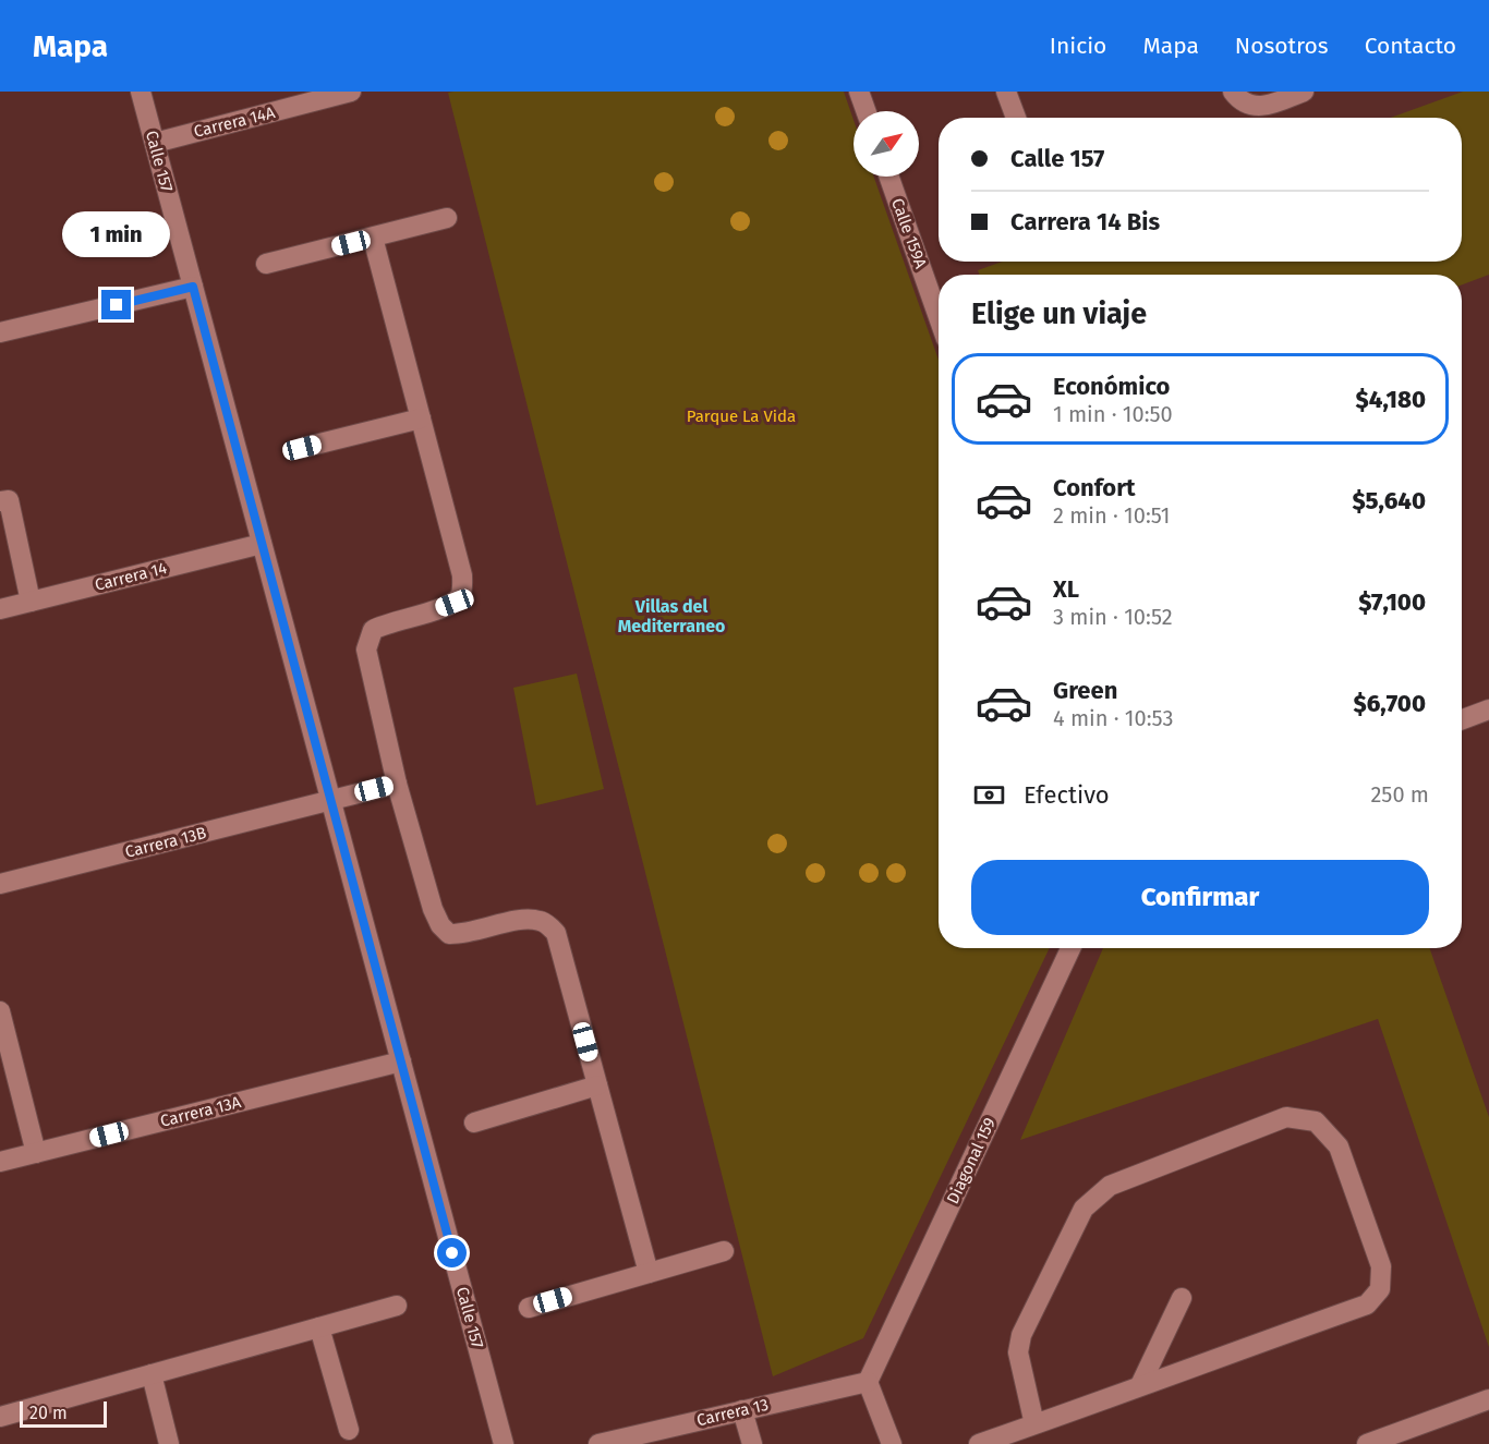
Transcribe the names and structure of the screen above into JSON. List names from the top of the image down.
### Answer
{
  "streets": {
    "street": [
      "Carrera 14A",
      "Calle 157",
      "Calle 159A",
      "Carrera 14",
      "Carrera 13B",
      "Carrera 13A",
      "Diagonal 159",
      "Carrera 13"
    ]
  },
  "crossings": [
    ["Carrera 14A", "Calle 157"],
    ["Calle 157", "Carrera 14"],
    ["Calle 157", "Carrera 13B"],
    ["Calle 157", "Carrera 13A"],
    ["Diagonal 159", "Carrera 13"]
  ],
  "districts": ["Villas del Mediterraneo"],
  "parks": ["Parque La Vida"],
  "scale_bar": "20 m",
  "north": "top right",
  "page": {
    "header": "Mapa",
    "nav": [
      "Inicio",
      "Mapa",
      "Nosotros",
      "Contacto"
    ],
    "banner": ["Calle 157", "Carrera 14 Bis"],
    "bubble": "1 min",
    "heading": "Elige un viaje",
    "list": [
      {
        "name": "Económico",
        "note": "1 min · 10:50",
        "value": "$4,180"
      },
      {
        "name": "Confort",
        "note": "2 min · 10:51",
        "value": "$5,640"
      },
      {
        "name": "XL",
        "note": "3 min · 10:52",
        "value": "$7,100"
      },
      {
        "name": "Green",
        "note": "4 min · 10:53",
        "value": "$6,700"
      }
    ],
    "pay": ["Efectivo", "250 m"],
    "buttons": "Confirmar",
    "scale": "20 m"
  }
}
